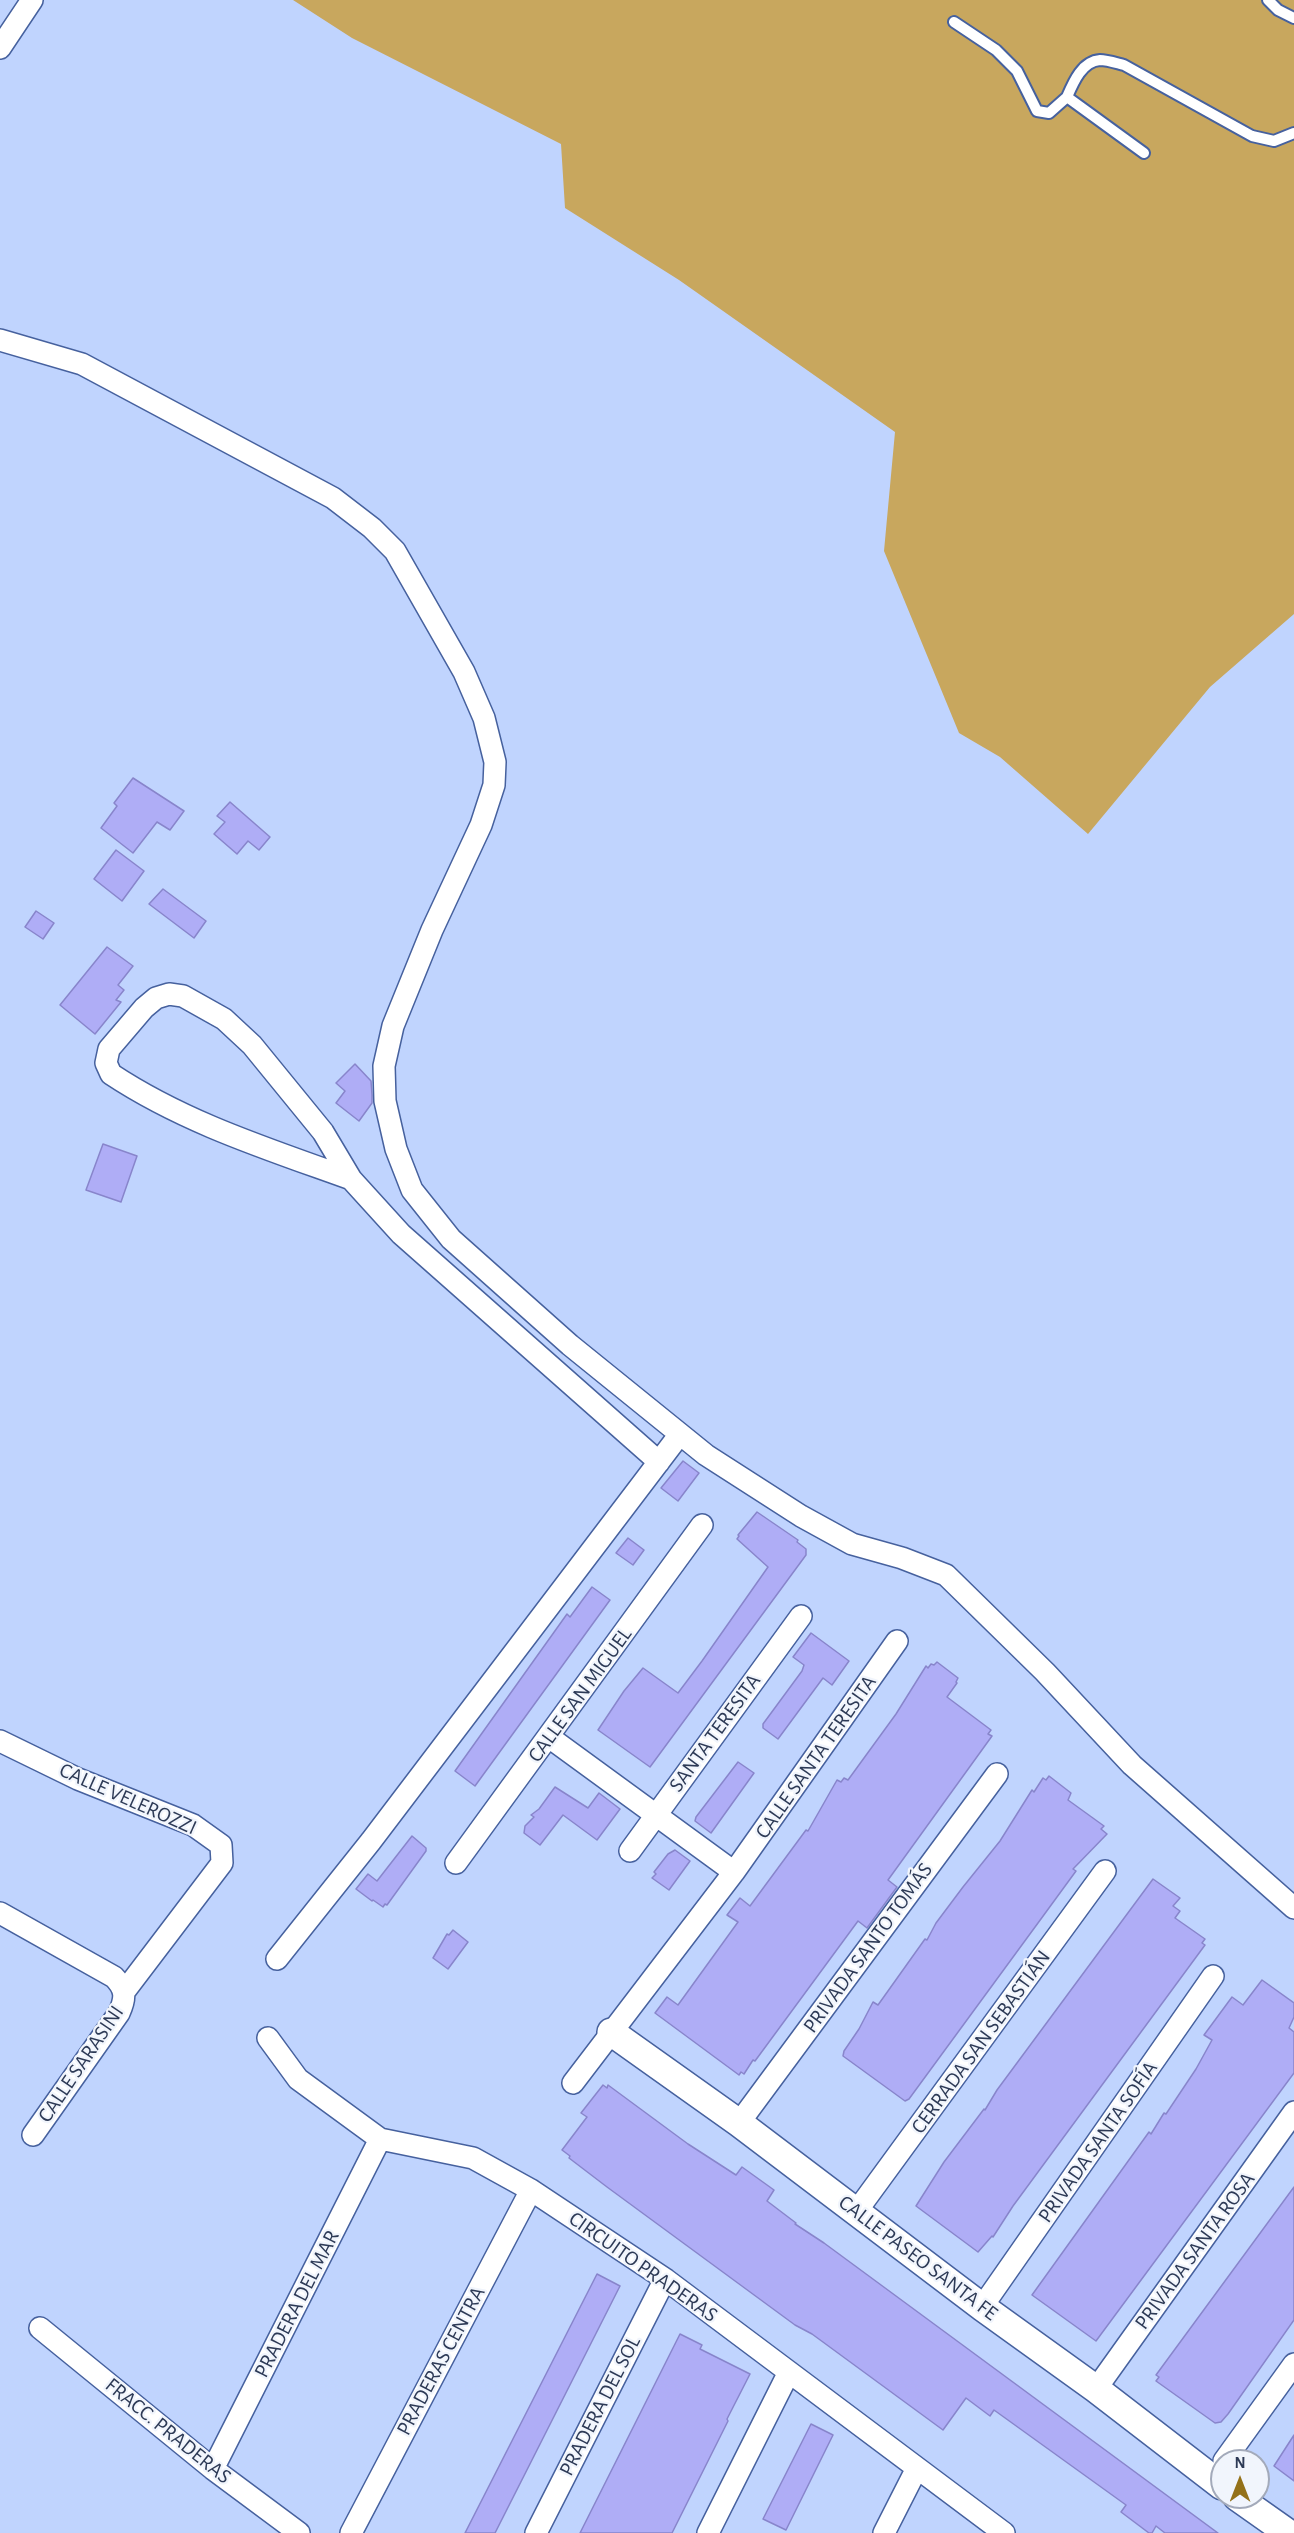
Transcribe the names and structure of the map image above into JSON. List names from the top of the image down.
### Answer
{
  "streets": {
    "street": [
      "CALLE SAN MIGUEL",
      "SANTA TERESITA",
      "CALLE SANTA TERESITA",
      "CALLE VELEROZZI",
      "PRIVADA SANTO TOMÁS",
      "CERRADA SAN SEBASTIÁN",
      "CALLE SARASINI",
      "PRIVADA SANTA SOFÍA",
      "PRIVADA SANTA ROSA",
      "CALLE PASEO SANTA FE",
      "CIRCUITO PRADERAS",
      "PRADERA DEL MAR",
      "PRADERAS CENTRA",
      "PRADERA DEL SOL",
      "FRACC. PRADERAS"
    ]
  },
  "crossings": [
    ["CALLE SANTA TERESITA", "CALLE PASEO SANTA FE"],
    ["CALLE VELEROZZI", "CALLE SARASINI"],
    ["PRIVADA SANTO TOMÁS", "CALLE PASEO SANTA FE"],
    ["CERRADA SAN SEBASTIÁN", "CALLE PASEO SANTA FE"],
    ["PRIVADA SANTA SOFÍA", "CALLE PASEO SANTA FE"],
    ["PRIVADA SANTA ROSA", "CALLE PASEO SANTA FE"],
    ["CIRCUITO PRADERAS", "PRADERA DEL MAR"],
    ["CIRCUITO PRADERAS", "PRADERAS CENTRA"],
    ["CIRCUITO PRADERAS", "PRADERA DEL SOL"],
    ["PRADERA DEL MAR", "FRACC. PRADERAS"]
  ],
  "north": "top"
}
